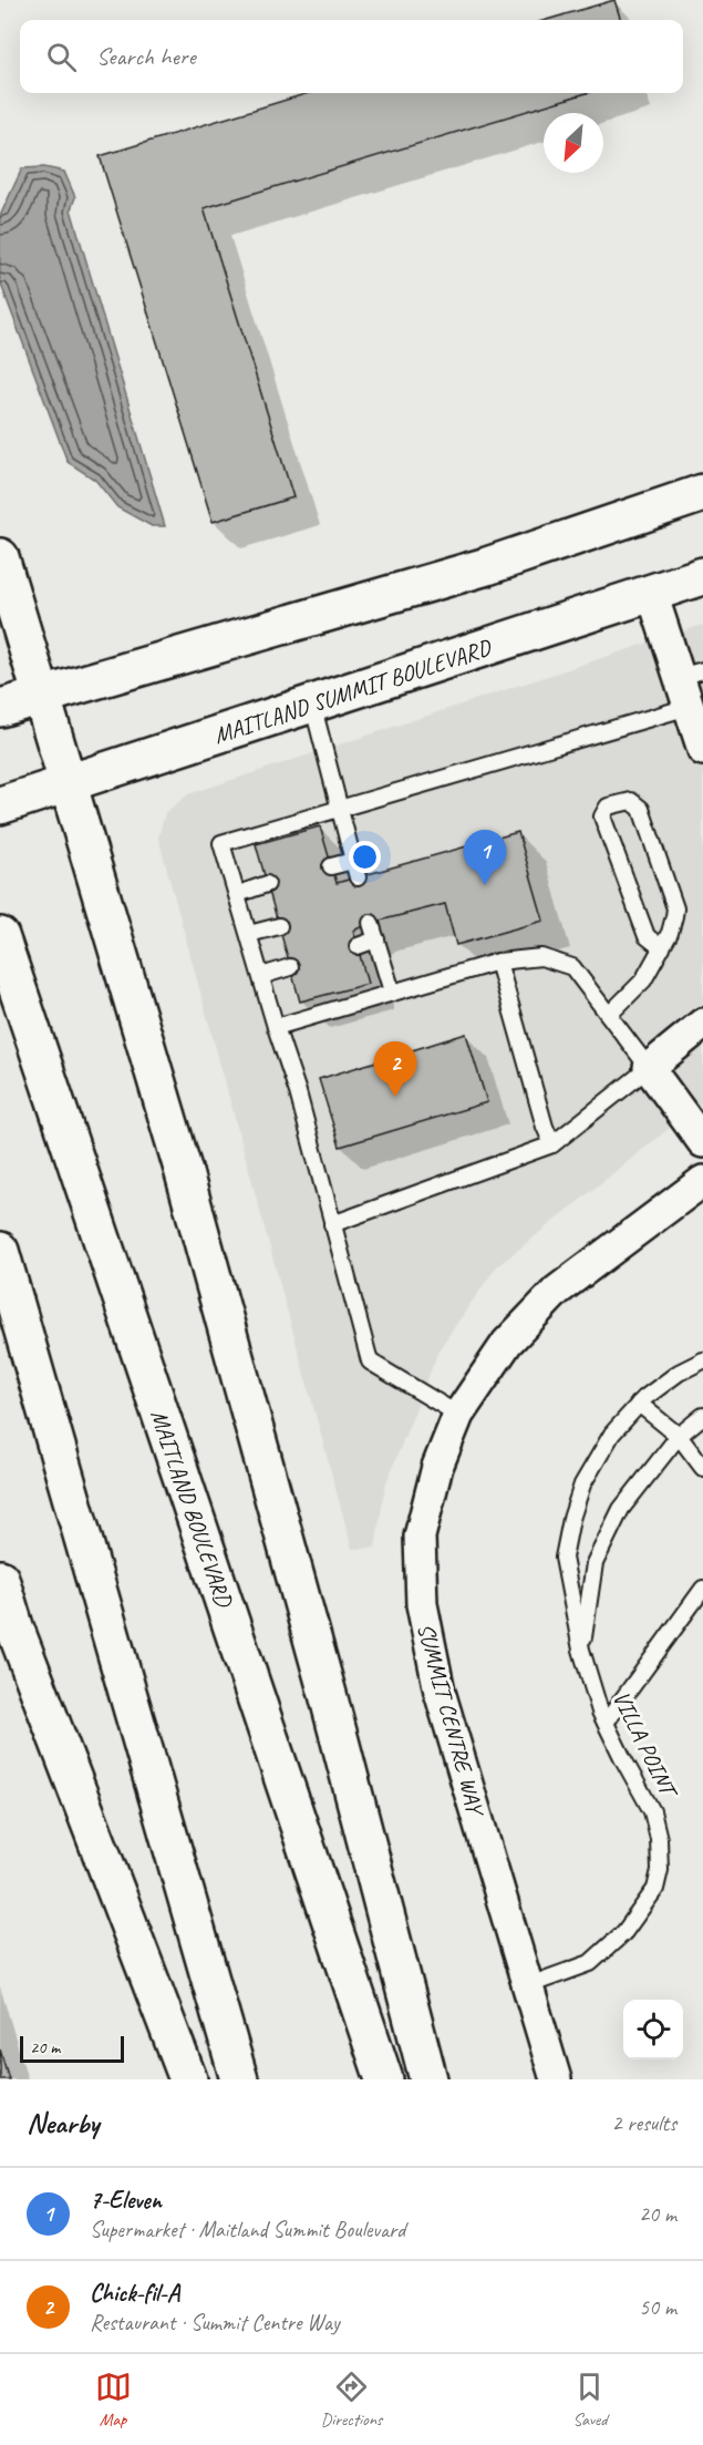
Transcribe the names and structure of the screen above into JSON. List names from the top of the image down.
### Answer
{
  "streets": {
    "main road": ["MAITLAND SUMMIT BOULEVARD", "MAITLAND BOULEVARD"],
    "street": ["SUMMIT CENTRE WAY"],
    "lane": ["VILLA POINT"]
  },
  "crossings": [
    ["SUMMIT CENTRE WAY", "VILLA POINT"]
  ],
  "scale_bar": "20 m",
  "north": "bottom left",
  "page": {
    "search": "Search here",
    "pins": ["1", "2"],
    "scale": "20 m",
    "heading": ["Nearby", "2 results"],
    "list": [
      {
        "mark": "1",
        "name": "7-Eleven",
        "note": "Supermarket · Maitland Summit Boulevard",
        "value": "20 m"
      },
      {
        "mark": "2",
        "name": "Chick-fil-A",
        "note": "Restaurant · Summit Centre Way",
        "value": "50 m"
      }
    ],
    "nav": ["Map", "Directions", "Saved"]
  }
}
